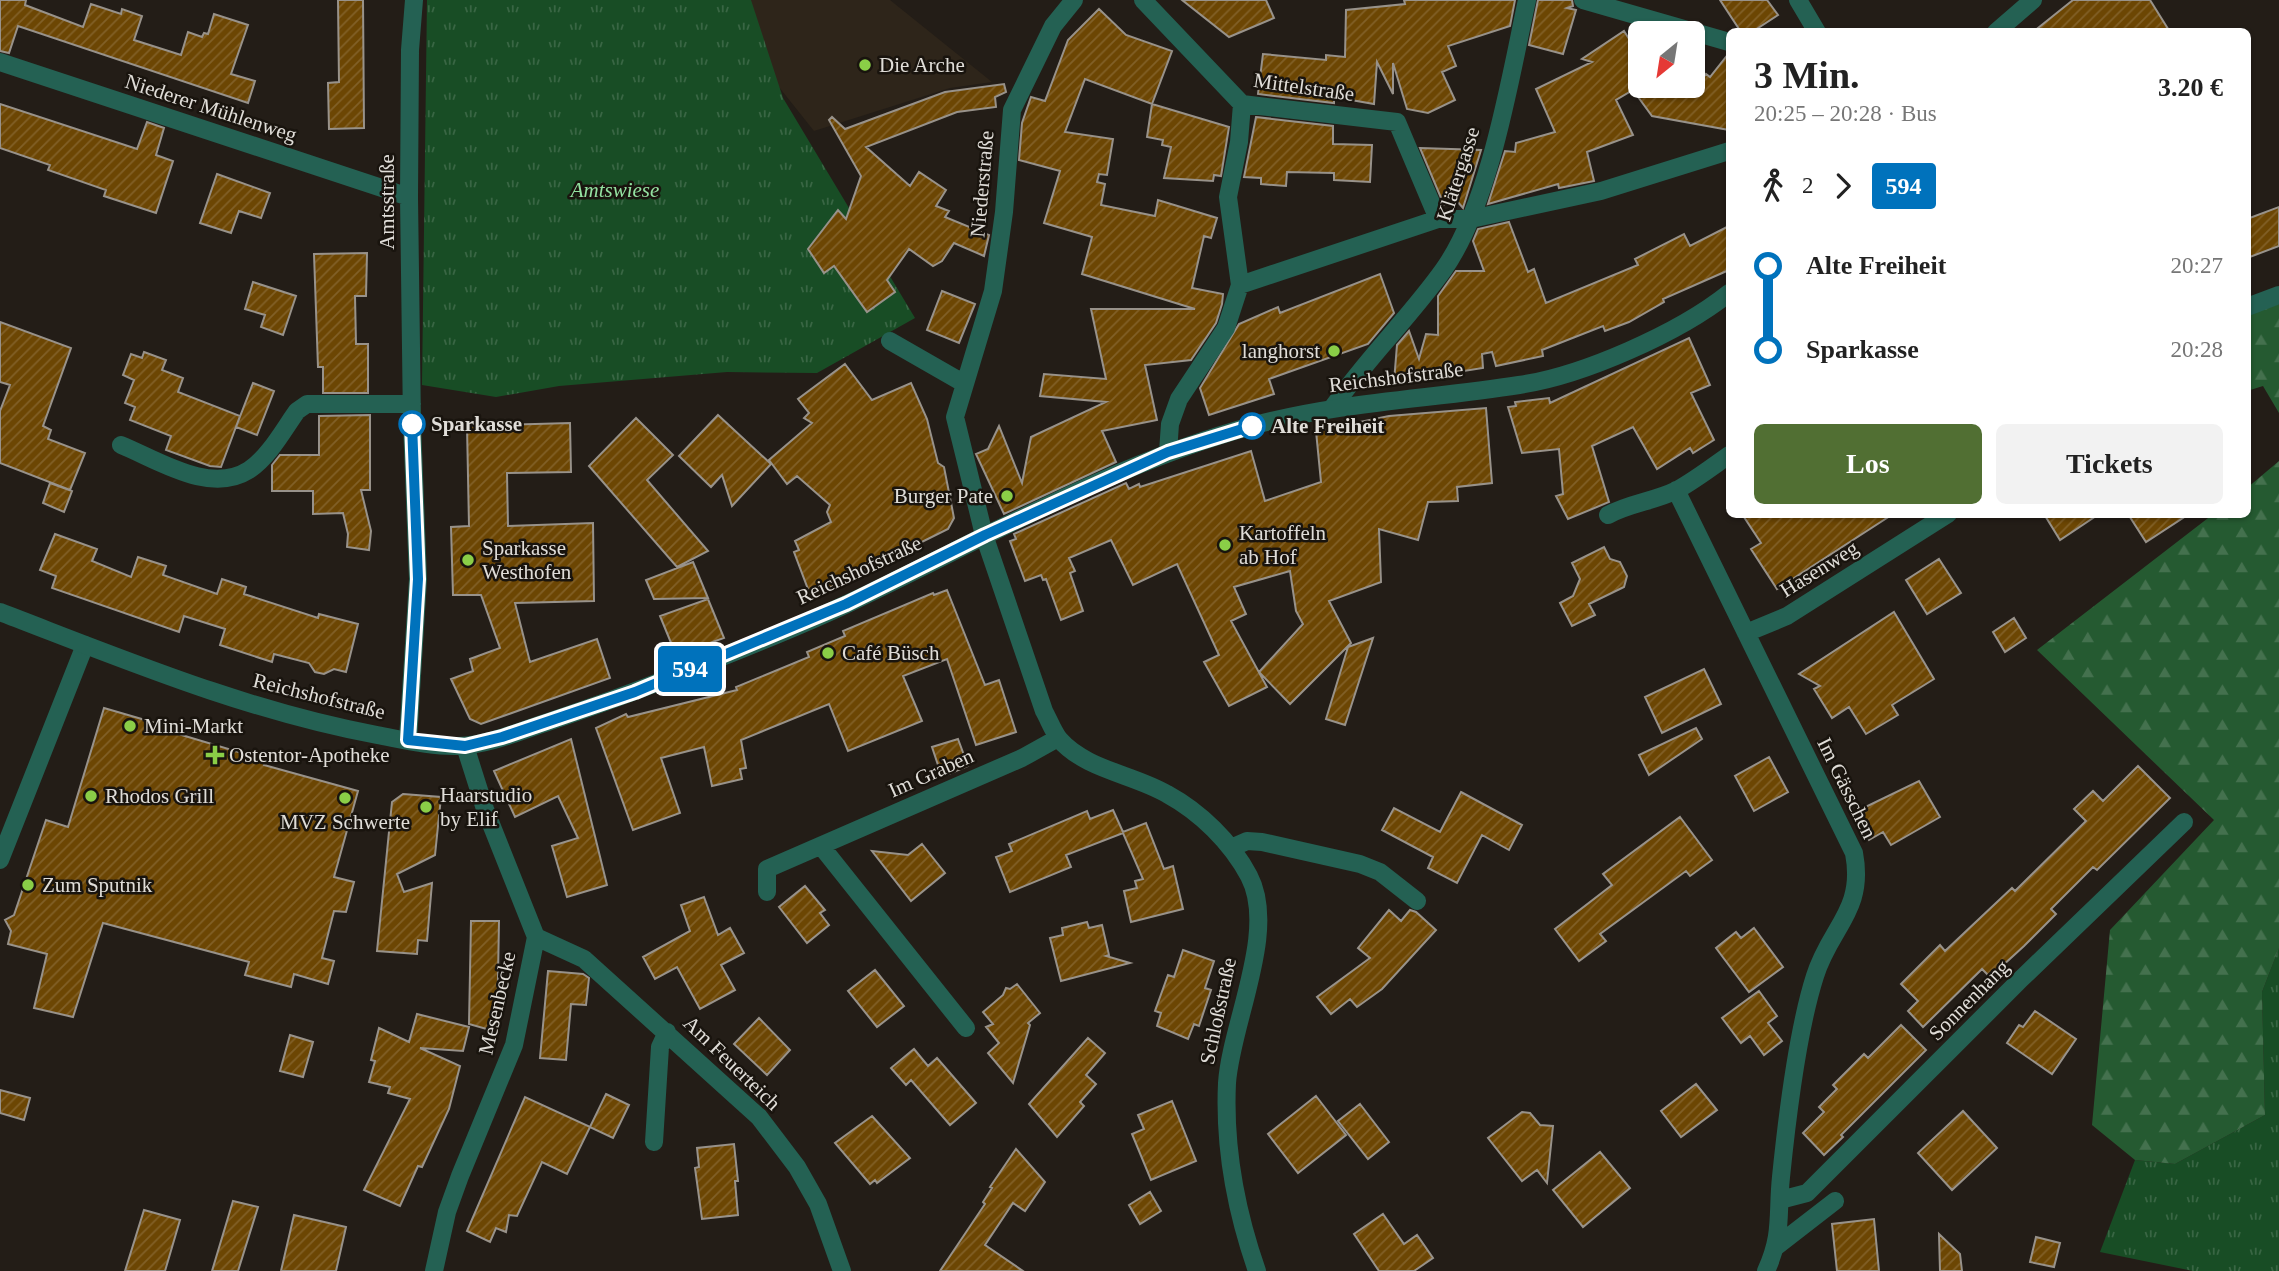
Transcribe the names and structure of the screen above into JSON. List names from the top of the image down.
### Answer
{
  "streets": {
    "street": [
      "Mittelstraße",
      "Niederer Mühlenweg",
      "Klätergasse",
      "Niederstraße",
      "Amtsstraße",
      "Reichshofstraße",
      "Hasenweg",
      "Im Graben",
      "Im Gässchen",
      "Sonnenhang",
      "Mesenbecke",
      "Schloßstraße",
      "Am Feuerteich"
    ]
  },
  "crossings": [
    ["Niederer Mühlenweg", "Amtsstraße"],
    ["Klätergasse", "Reichshofstraße"],
    ["Niederstraße", "Reichshofstraße"],
    ["Niederstraße", "Schloßstraße"],
    ["Amtsstraße", "Reichshofstraße"],
    ["Reichshofstraße", "Mesenbecke"],
    ["Reichshofstraße", "Schloßstraße"],
    ["Hasenweg", "Im Gässchen"],
    ["Im Graben", "Schloßstraße"],
    ["Im Gässchen", "Sonnenhang"],
    ["Mesenbecke", "Am Feuerteich"]
  ],
  "parks": ["Amtswiese"],
  "places": {
    "other": [
      "Die Arche",
      "langhorst",
      "Sparkasse",
      "Alte Freiheit",
      "Burger Pate",
      "Kartoffeln ab Hof",
      "Sparkasse Westhofen",
      "Café Büsch",
      "Mini-Markt",
      "Rhodos Grill",
      "MVZ Schwerte",
      "Haarstudio by Elif",
      "Zum Sputnik"
    ],
    "health": ["Ostentor-Apotheke"]
  },
  "lines": ["bus line 594"],
  "north": "bottom left",
  "page": {
    "on_map": "594",
    "heading": ["3 Min.", "20:25 – 20:28 · Bus", "3.20 €"],
    "legs": ["2", "594"],
    "list": [
      {
        "name": "Alte Freiheit",
        "value": "20:27"
      },
      {
        "name": "Sparkasse",
        "value": "20:28"
      }
    ],
    "buttons": ["Los", "Tickets"]
  }
}
